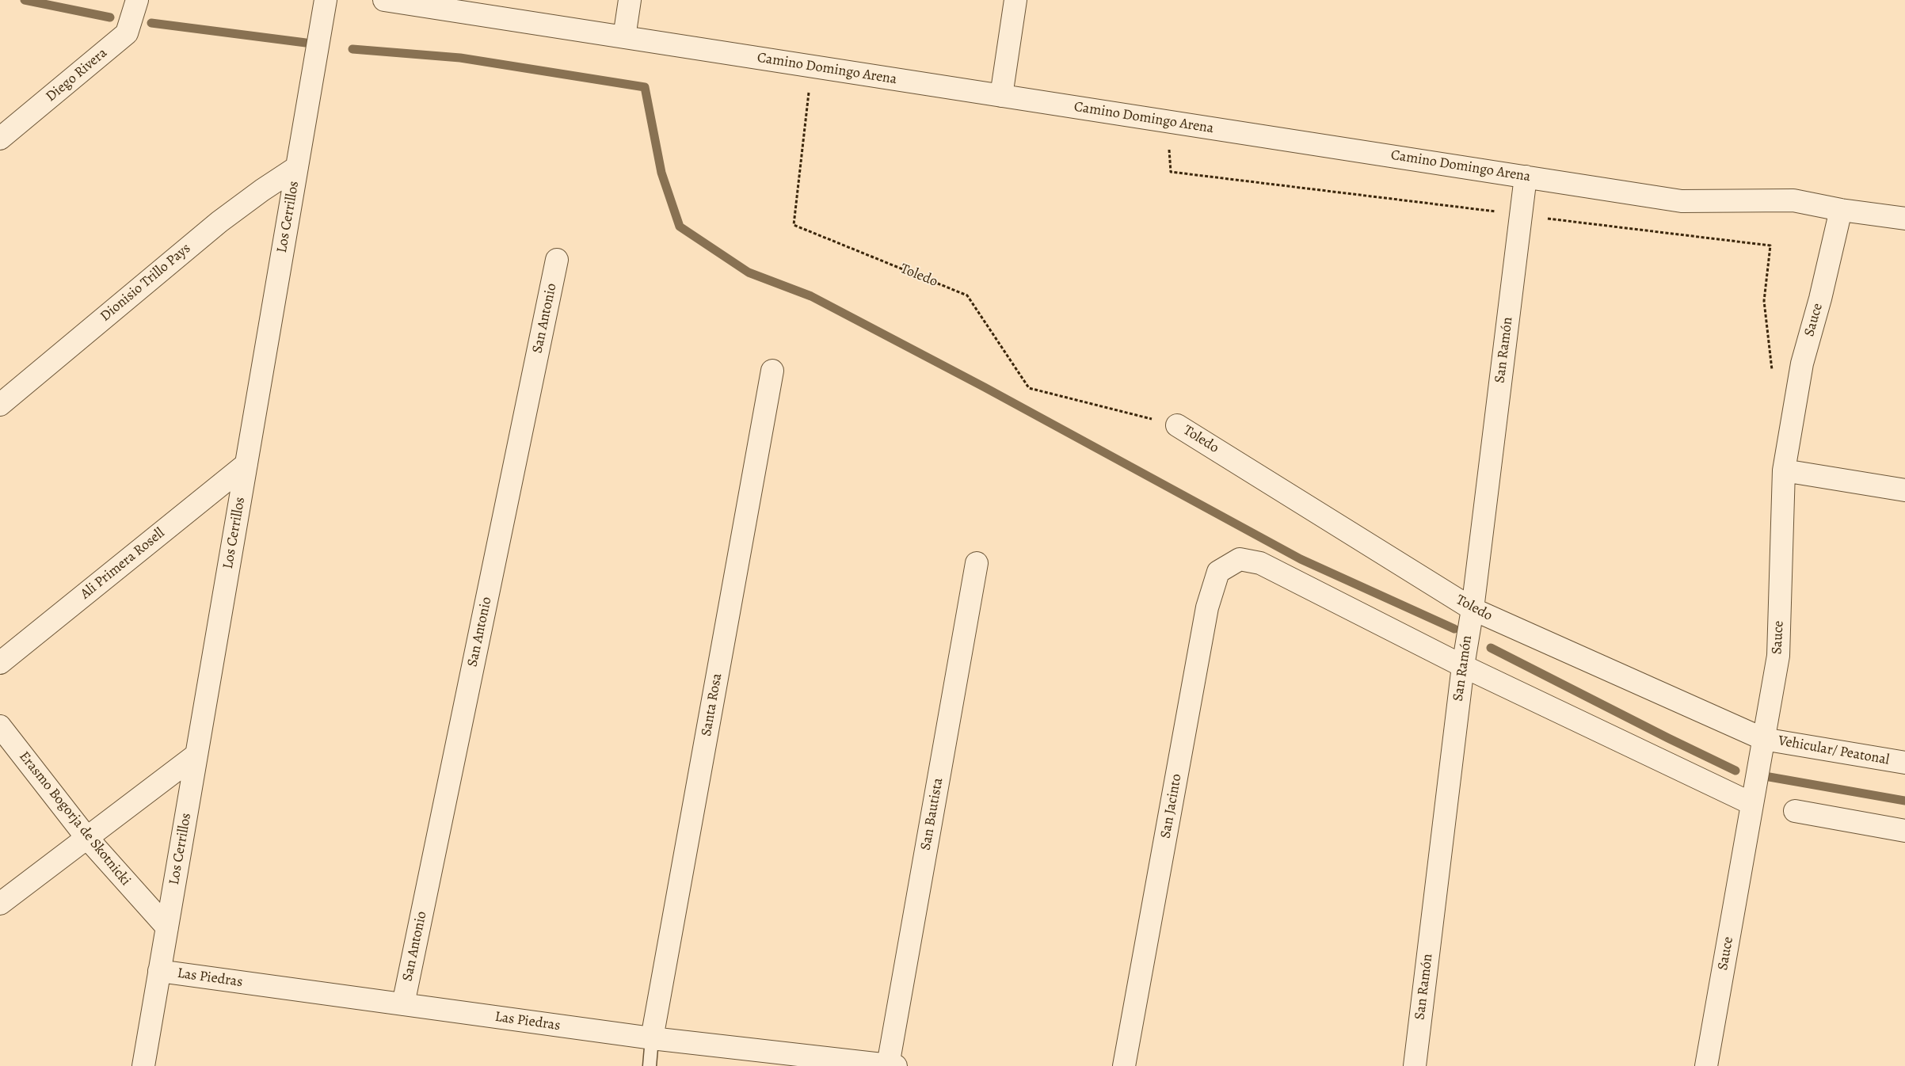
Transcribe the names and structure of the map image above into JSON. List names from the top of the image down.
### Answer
{
  "streets": {
    "street": [
      "Camino Domingo Arena",
      "Diego Rivera",
      "Los Cerrillos",
      "Toledo",
      "Dionisio Trillo Pays",
      "San Antonio",
      "Sauce",
      "San Ramón",
      "Ali Primera Rosell",
      "Santa Rosa",
      "Vehicular/ Peatonal",
      "San Jacinto",
      "San Bautista",
      "Erasmo Bogorja de Skotnicki",
      "Las Piedras"
    ]
  },
  "crossings": [
    ["Camino Domingo Arena", "Toledo"],
    ["Camino Domingo Arena", "Sauce"],
    ["Camino Domingo Arena", "San Ramón"],
    ["Los Cerrillos", "Dionisio Trillo Pays"],
    ["Los Cerrillos", "Ali Primera Rosell"],
    ["Los Cerrillos", "Erasmo Bogorja de Skotnicki"],
    ["Los Cerrillos", "Las Piedras"],
    ["Toledo", "Sauce"],
    ["Toledo", "San Ramón"],
    ["Toledo", "Vehicular/ Peatonal"],
    ["San Antonio", "Las Piedras"],
    ["Sauce", "Vehicular/ Peatonal"],
    ["San Ramón", "San Jacinto"],
    ["Santa Rosa", "Las Piedras"],
    ["San Bautista", "Las Piedras"]
  ]
}
